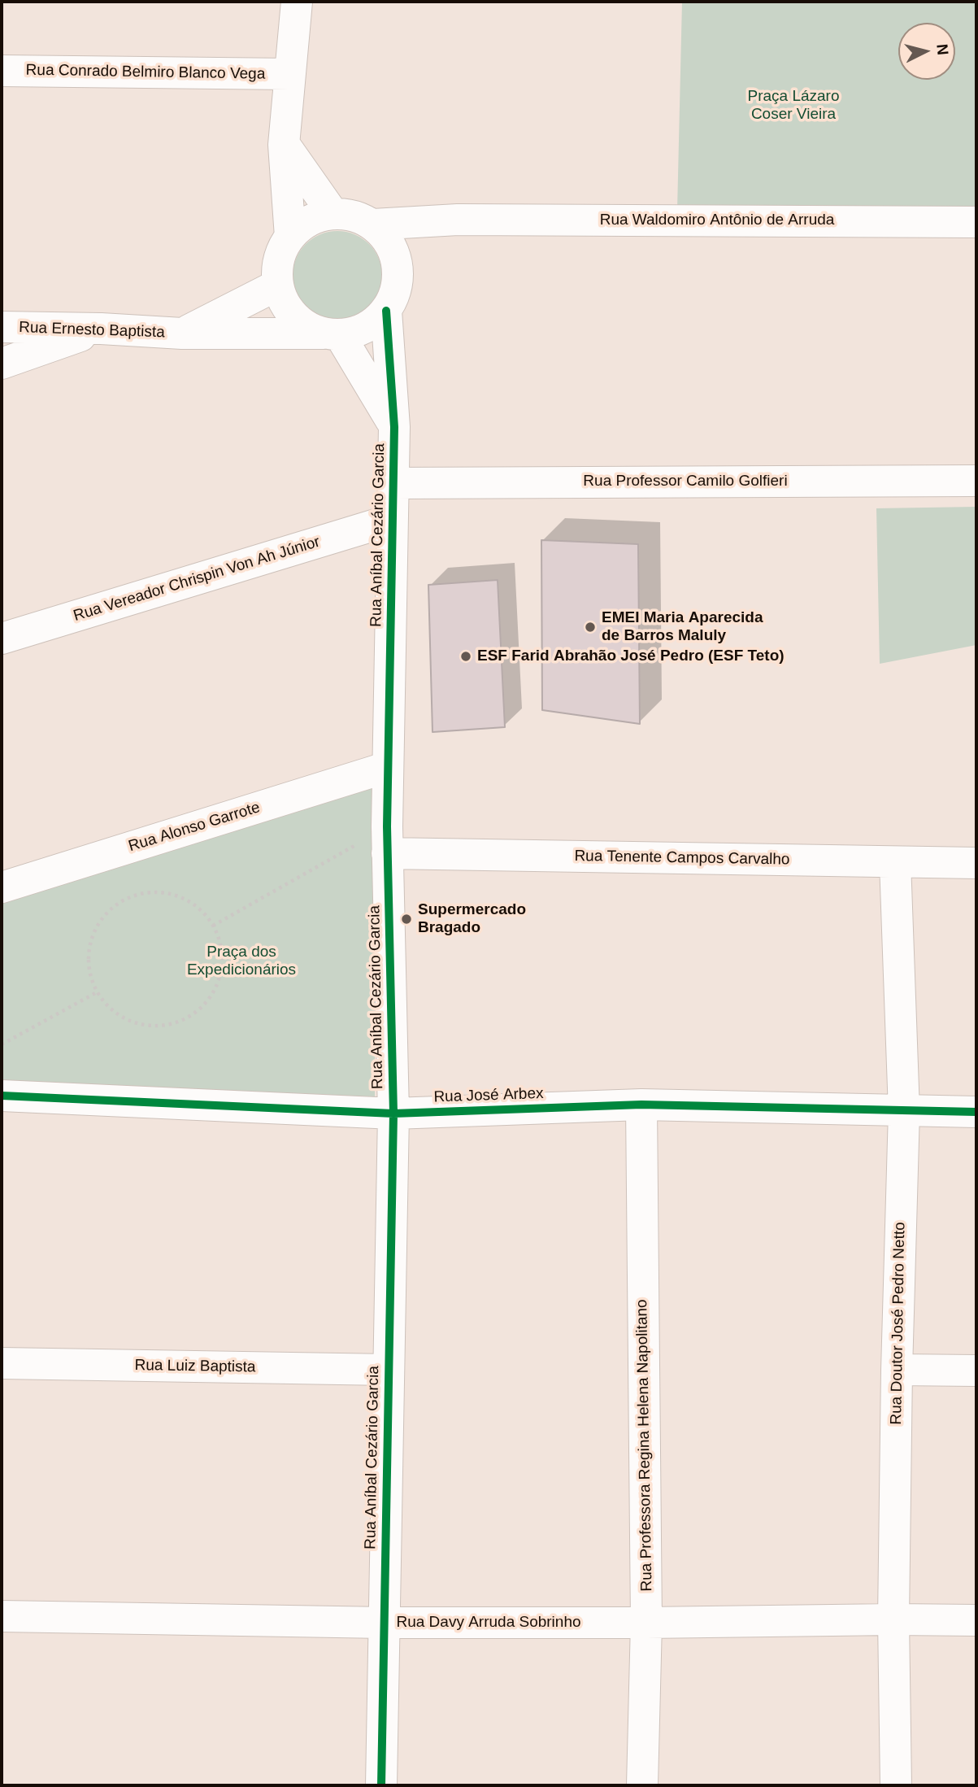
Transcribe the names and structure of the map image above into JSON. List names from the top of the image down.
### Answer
{
  "streets": {
    "street": [
      "Rua Conrado Belmiro Blanco Vega",
      "Rua Waldomiro Antônio de Arruda",
      "Rua Ernesto Baptista",
      "Rua Professor Camilo Golfieri",
      "Rua Aníbal Cezário Garcia",
      "Rua Vereador Chrispin Von Ah Júnior",
      "Rua Alonso Garrote",
      "Rua Tenente Campos Carvalho",
      "Rua José Arbex",
      "Rua Doutor José Pedro Netto",
      "Rua Luiz Baptista",
      "Rua Professora Regina Helena Napolitano",
      "Rua Davy Arruda Sobrinho"
    ]
  },
  "crossings": [
    ["Rua Waldomiro Antônio de Arruda", "Rua Ernesto Baptista"],
    ["Rua Waldomiro Antônio de Arruda", "Rua Aníbal Cezário Garcia"],
    ["Rua Ernesto Baptista", "Rua Aníbal Cezário Garcia"],
    ["Rua Professor Camilo Golfieri", "Rua Aníbal Cezário Garcia"],
    ["Rua Aníbal Cezário Garcia", "Rua Vereador Chrispin Von Ah Júnior"],
    ["Rua Aníbal Cezário Garcia", "Rua Alonso Garrote"],
    ["Rua Aníbal Cezário Garcia", "Rua Tenente Campos Carvalho"],
    ["Rua Aníbal Cezário Garcia", "Rua José Arbex"],
    ["Rua Aníbal Cezário Garcia", "Rua Luiz Baptista"],
    ["Rua Aníbal Cezário Garcia", "Rua Davy Arruda Sobrinho"],
    ["Rua Tenente Campos Carvalho", "Rua Doutor José Pedro Netto"],
    ["Rua José Arbex", "Rua Doutor José Pedro Netto"],
    ["Rua José Arbex", "Rua Professora Regina Helena Napolitano"],
    ["Rua Doutor José Pedro Netto", "Rua Davy Arruda Sobrinho"],
    ["Rua Professora Regina Helena Napolitano", "Rua Davy Arruda Sobrinho"]
  ],
  "parks": ["Praça Lázaro Coser Vieira", "Praça dos Expedicionários"],
  "places": ["EMEI Maria Aparecida de Barros Maluly", "ESF Farid Abrahão José Pedro (ESF Teto)", "Supermercado Bragado"],
  "north": "right"
}
